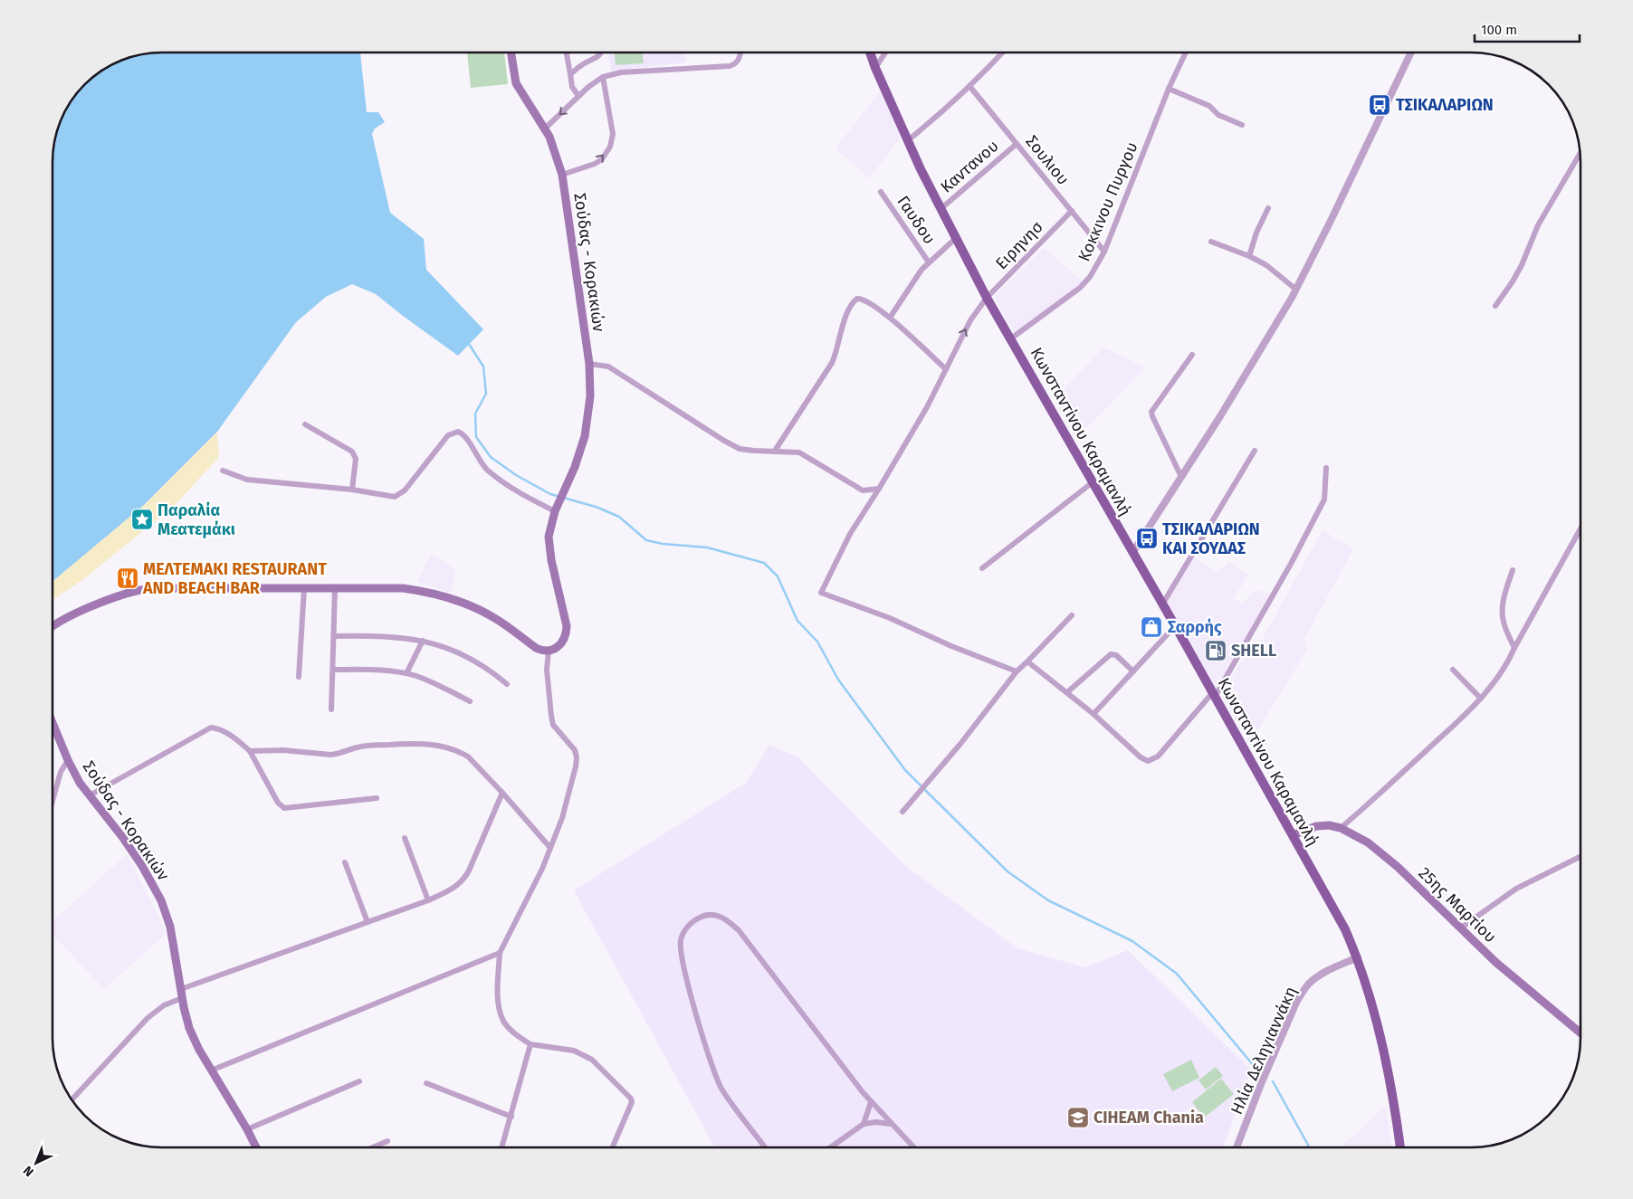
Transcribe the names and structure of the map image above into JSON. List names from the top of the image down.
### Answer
{
  "streets": {
    "main road": ["Σούδας - Κορακιών", "Κωνσταντίνου Καραμανλή", "25ης Μαρτίου"],
    "street": [
      "Σουλιου",
      "Καντανου",
      "Κοκκινου Πυργου",
      "Γαυδου",
      "Ειρηνησ",
      "Ηλία Δεληγιαννάκη"
    ]
  },
  "crossings": [
    ["Σουλιου", "Καντανου"],
    ["Σουλιου", "Κοκκινου Πυργου"],
    ["Σουλιου", "Ειρηνησ"],
    ["Καντανου", "Κωνσταντίνου Καραμανλή"],
    ["Κοκκινου Πυργου", "Κωνσταντίνου Καραμανλή"],
    ["Ειρηνησ", "Κωνσταντίνου Καραμανλή"],
    ["Κωνσταντίνου Καραμανλή", "25ης Μαρτίου"],
    ["Κωνσταντίνου Καραμανλή", "Ηλία Δεληγιαννάκη"]
  ],
  "places": {
    "bus stop": ["ΤΣΙΚΑΛΑΡΙΩΝ", "ΤΣΙΚΑΛΑΡΙΩΝ ΚΑΙ ΣΟΥΔΑΣ"],
    "place": ["Παραλία Μεατεμάκι"],
    "restaurant": ["ΜΕΛΤΕΜΑΚΙ RESTAURANT AND BEACH BAR"],
    "shop": ["Σαρρής"],
    "fuel station": ["SHELL"],
    "school or university": ["CIHEAM Chania"]
  },
  "scale_bar": "100 m",
  "north": "bottom left"
}
